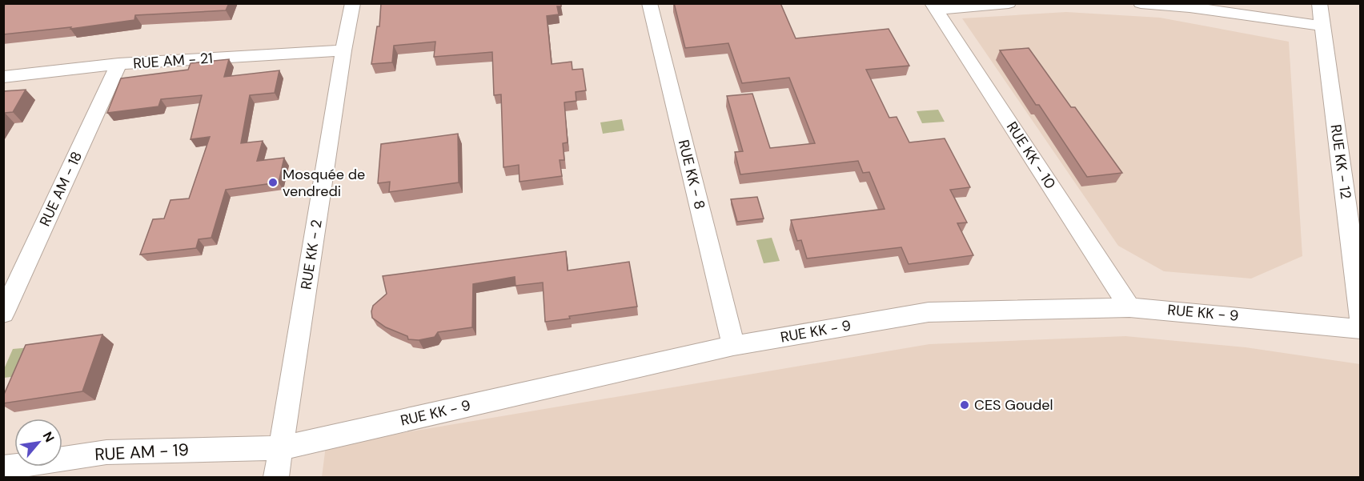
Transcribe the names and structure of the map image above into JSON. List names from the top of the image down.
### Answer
{
  "streets": {
    "street": [
      "RUE AM - 21",
      "RUE KK - 10",
      "RUE KK - 12",
      "RUE KK - 8",
      "RUE AM - 18",
      "RUE KK - 2",
      "RUE KK - 9",
      "RUE AM - 19"
    ]
  },
  "crossings": [
    ["RUE AM - 21", "RUE AM - 18"],
    ["RUE AM - 21", "RUE KK - 2"],
    ["RUE KK - 10", "RUE KK - 9"],
    ["RUE KK - 8", "RUE KK - 9"],
    ["RUE KK - 2", "RUE KK - 9"],
    ["RUE KK - 2", "RUE AM - 19"],
    ["RUE KK - 9", "RUE AM - 19"]
  ],
  "places": ["Mosquée de vendredi", "CES Goudel"],
  "north": "top right"
}
